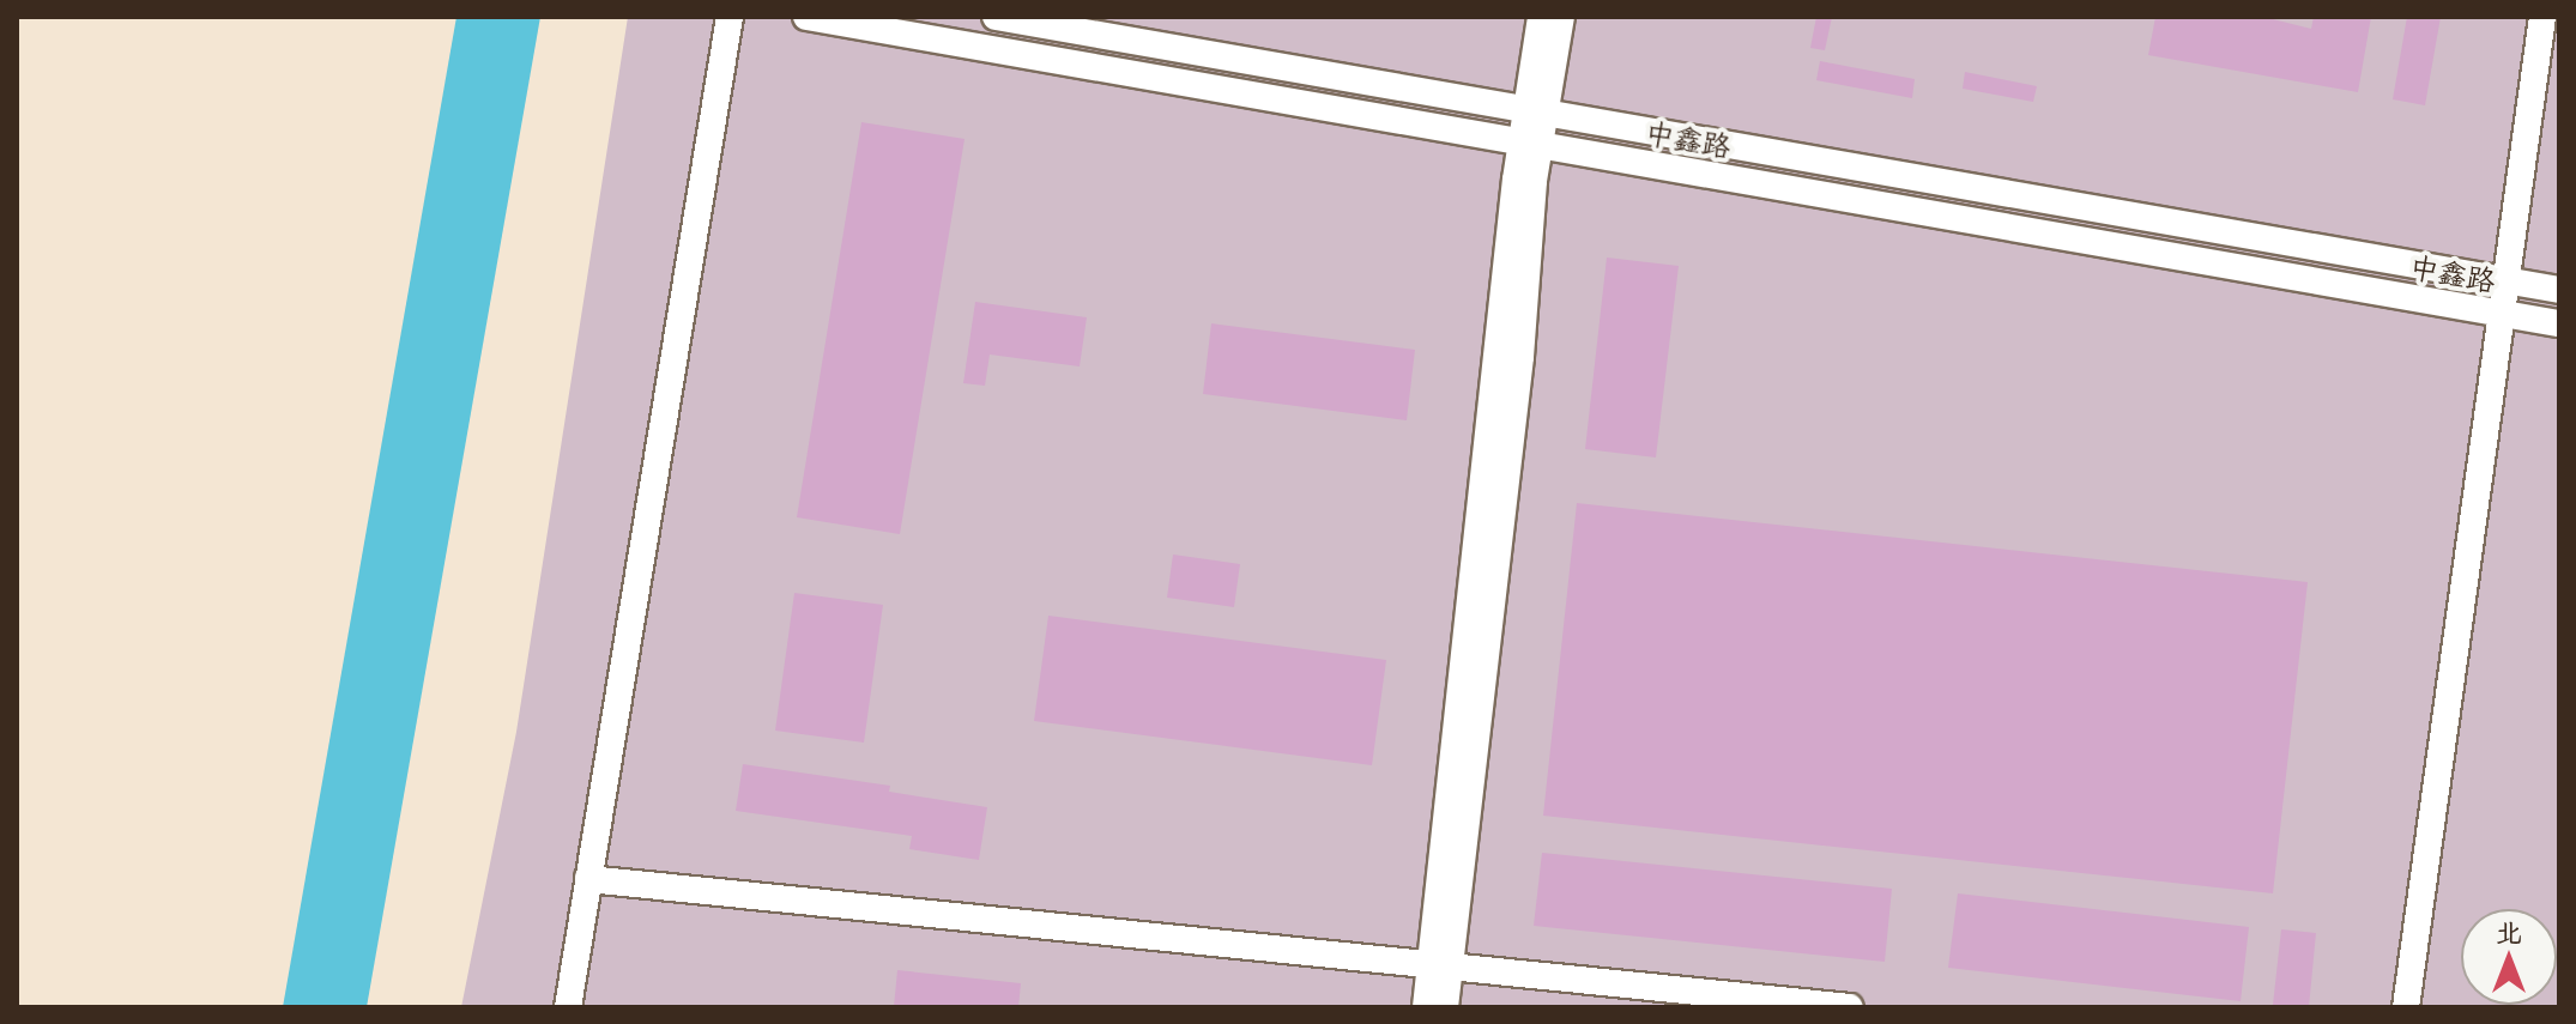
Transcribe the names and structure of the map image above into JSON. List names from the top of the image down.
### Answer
{
  "streets": {
    "street": ["中鑫路"]
  },
  "north": "top"
}
